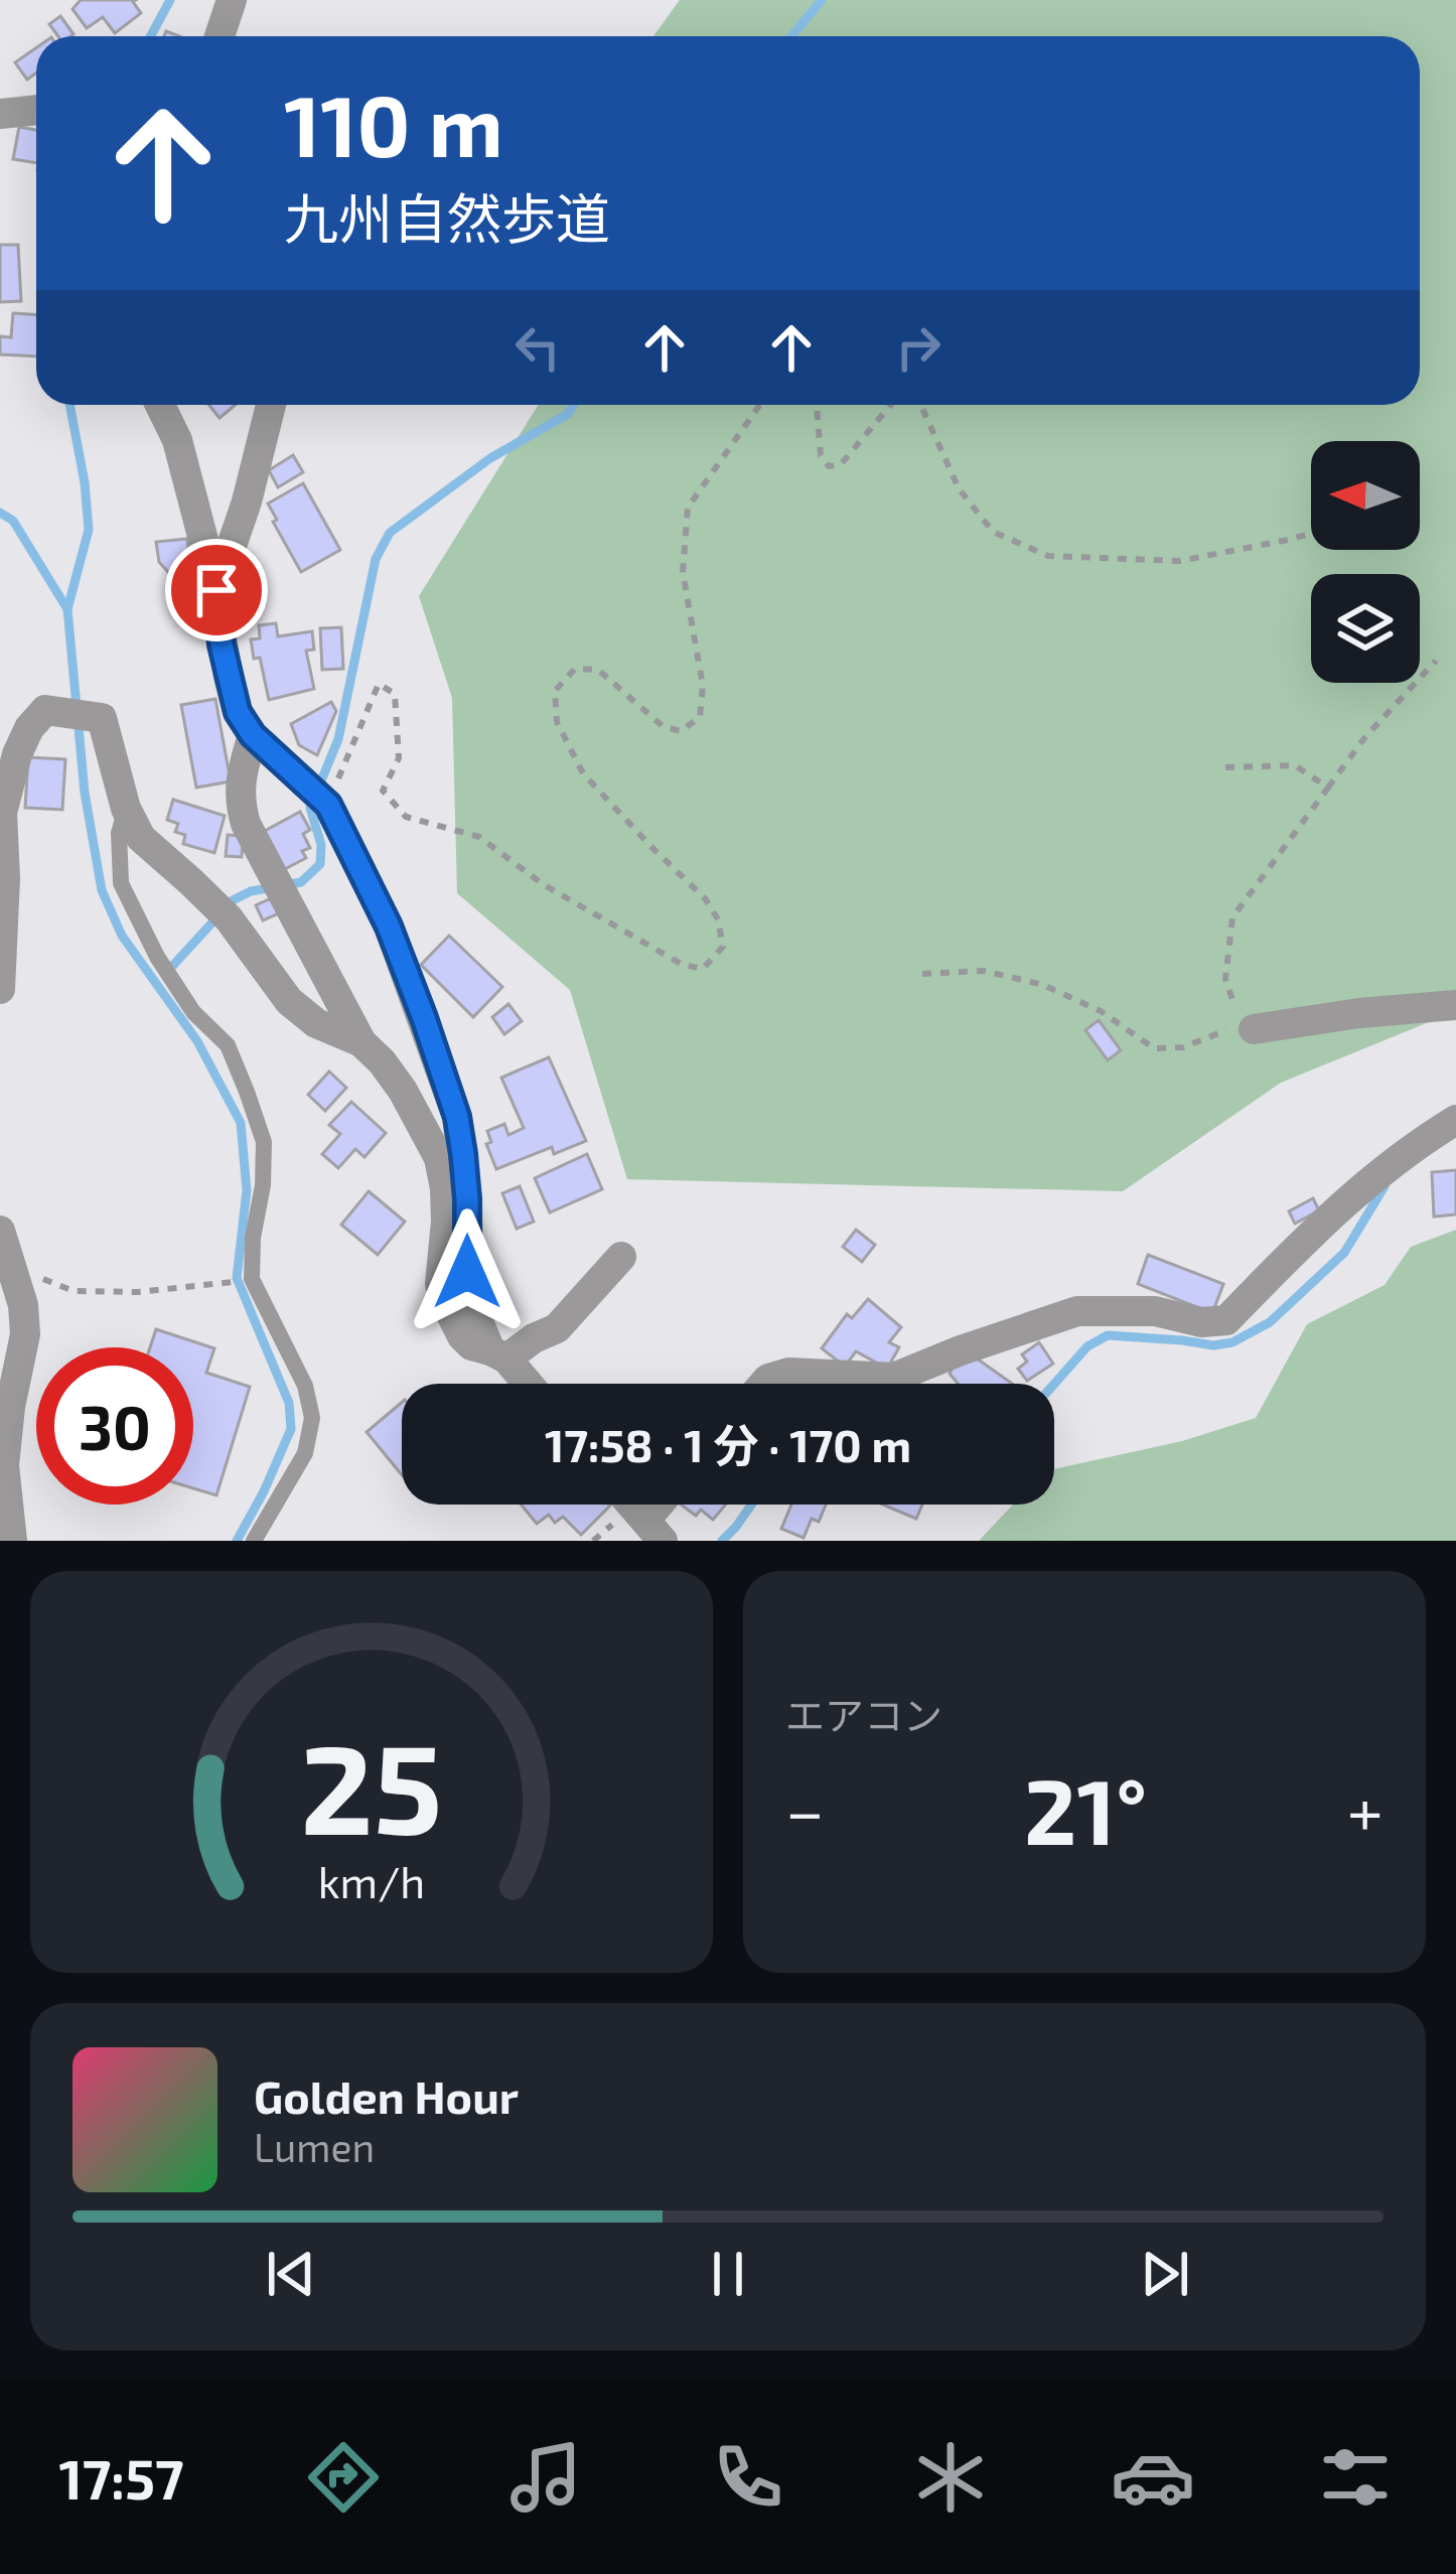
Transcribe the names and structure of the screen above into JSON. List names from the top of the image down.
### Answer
{
  "north": "left",
  "page": {
    "turn": ["110 m", "九州自然歩道"],
    "limit": "30",
    "trip": "17:58 · 1 分 · 170 m",
    "tile": "エアコン",
    "heat": ["−", "21°", "+"],
    "song": ["Golden Hour", "Lumen"],
    "tabs": "17:57",
    "gauge": ["25", "km/h"]
  }
}
